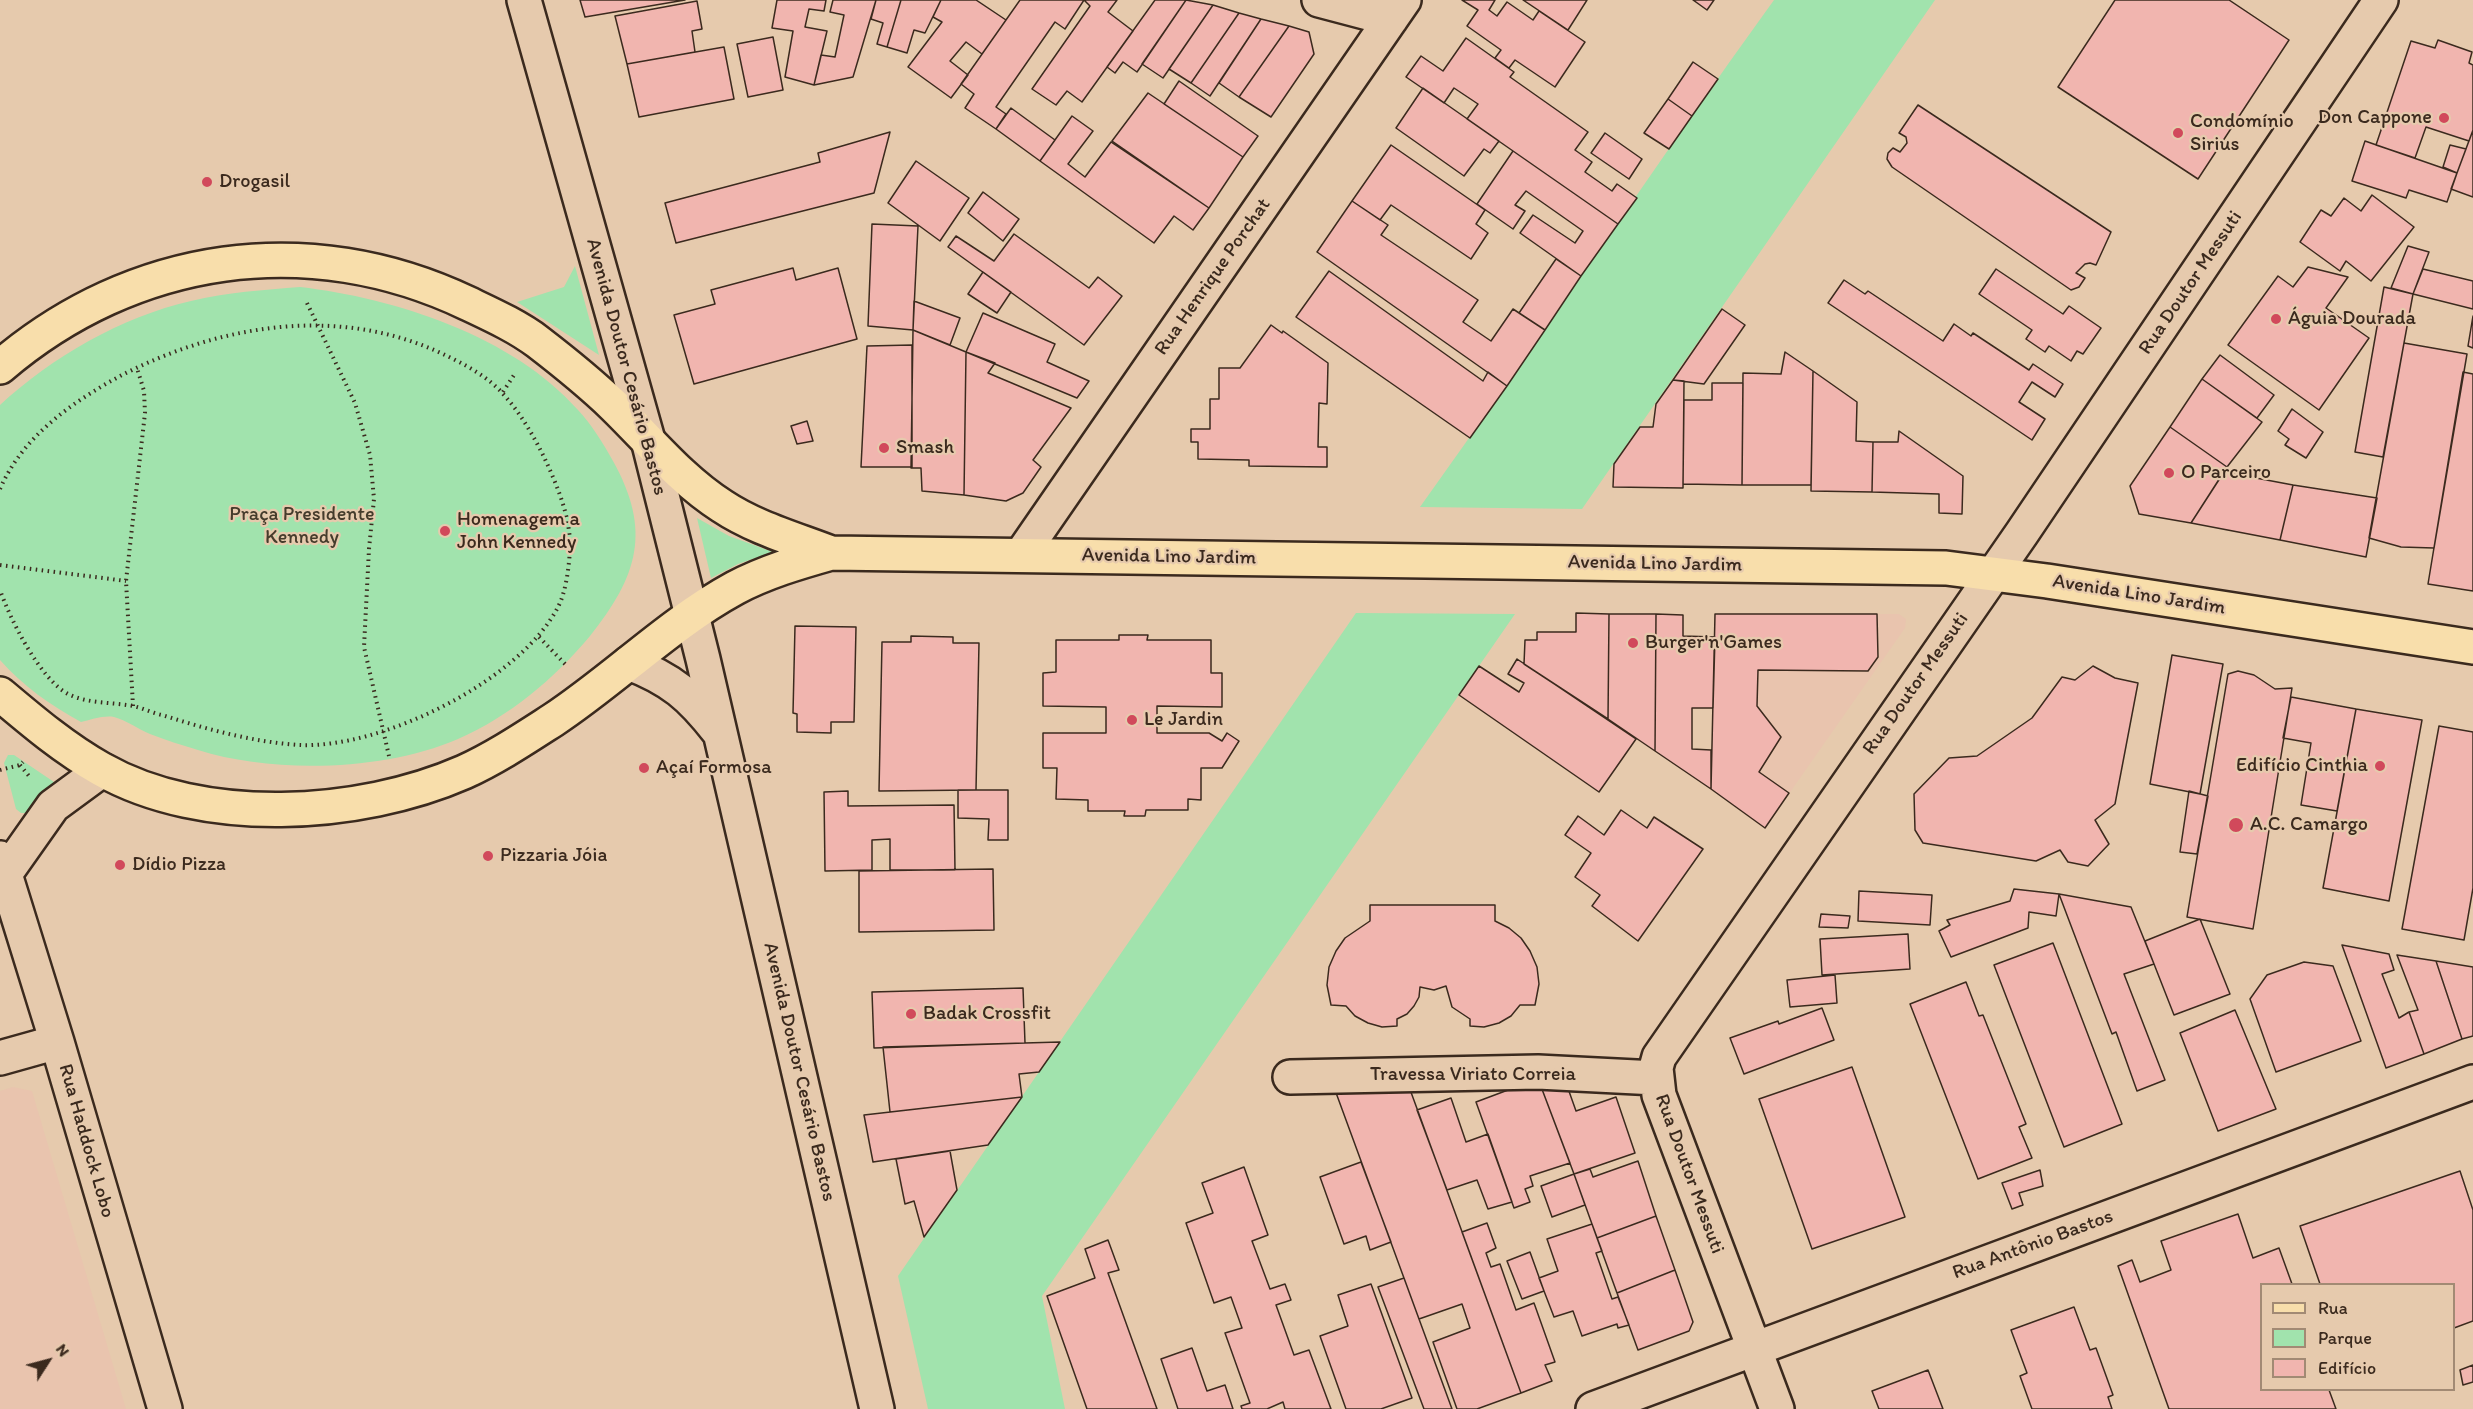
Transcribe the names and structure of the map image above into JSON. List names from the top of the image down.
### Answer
{
  "streets": {
    "main road": ["Avenida Lino Jardim"],
    "street": [
      "Rua Henrique Porchat",
      "Rua Doutor Messuti",
      "Avenida Doutor Cesário Bastos",
      "Travessa Viriato Correia",
      "Rua Haddock Lobo",
      "Rua Antônio Bastos"
    ]
  },
  "crossings": [
    ["Rua Henrique Porchat", "Avenida Lino Jardim"],
    ["Rua Doutor Messuti", "Avenida Lino Jardim"],
    ["Rua Doutor Messuti", "Travessa Viriato Correia"],
    ["Rua Doutor Messuti", "Rua Antônio Bastos"],
    ["Avenida Doutor Cesário Bastos", "Avenida Lino Jardim"]
  ],
  "parks": ["Praça Presidente Kennedy"],
  "places": [
    "Don Cappone",
    "Condomínio Sirius",
    "Drogasil",
    "Águia Dourada",
    "Smash",
    "O Parceiro",
    "Homenagem a John Kennedy",
    "Burger'n'Games",
    "Le Jardin",
    "Edifício Cinthia",
    "Açaí Formosa",
    "A.C. Camargo",
    "Pizzaria Jóia",
    "Dídio Pizza",
    "Badak Crossfit"
  ],
  "legend": ["Rua", "Parque", "Edifício"],
  "north": "top right"
}
